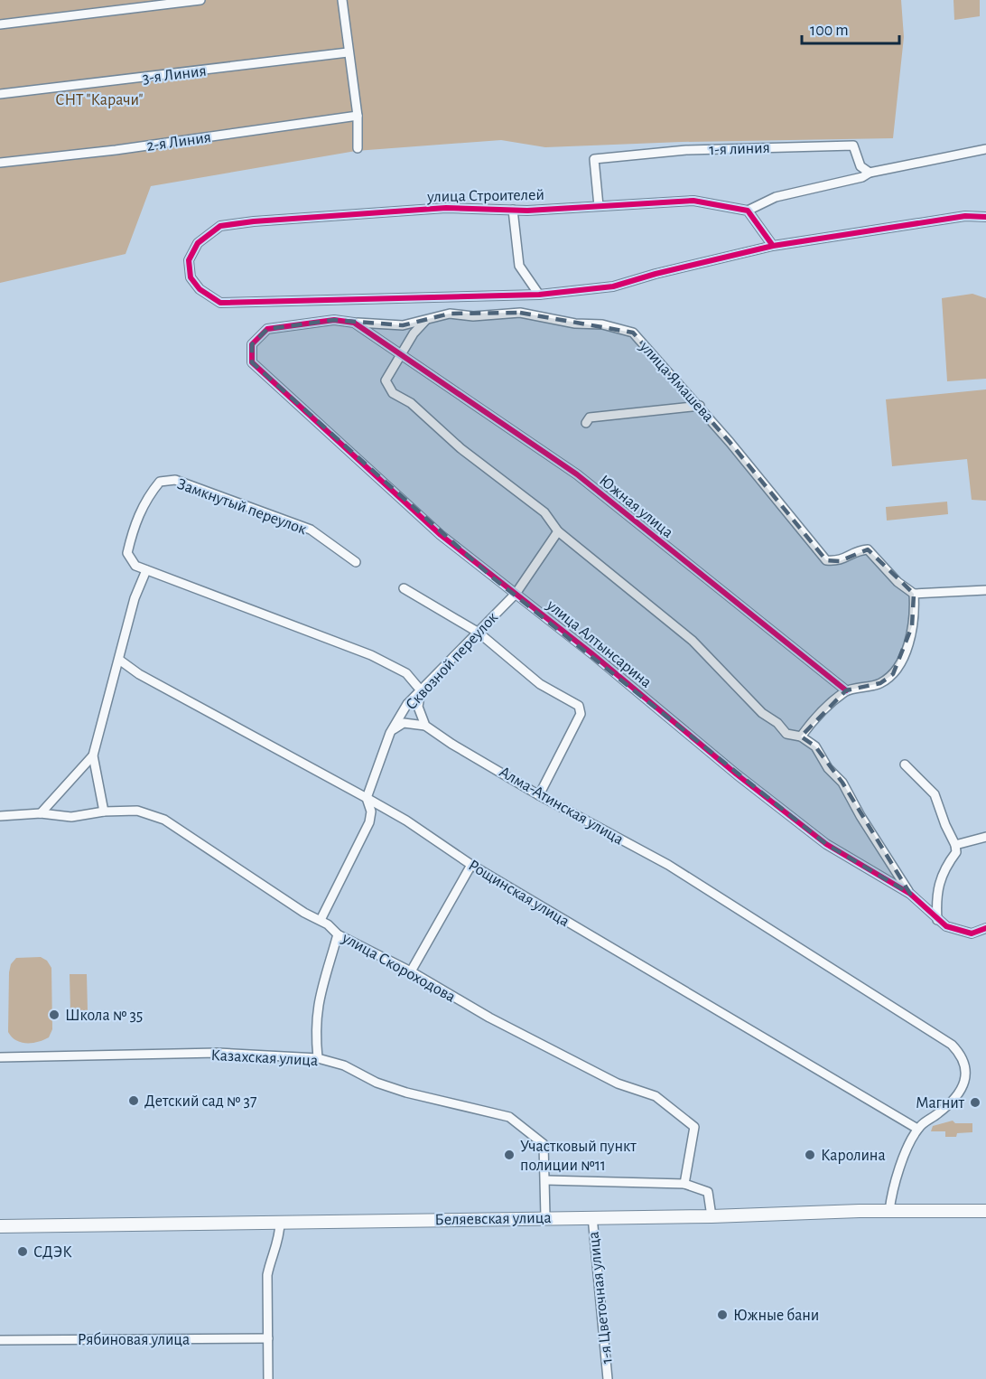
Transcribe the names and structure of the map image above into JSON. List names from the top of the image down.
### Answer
{
  "streets": {
    "main road": ["Беляевская улица"],
    "street": [
      "3-я Линия",
      "2-я Линия",
      "1-я линия",
      "улица Строителей",
      "улица Ямашева",
      "Замкнутый переулок",
      "Южная улица",
      "улица Алтынсарина",
      "Сквозной переулок",
      "Алма-Атинская улица",
      "Рощинская улица",
      "улица Скороходова",
      "Казахская улица",
      "1-я Цветочная улица",
      "Рябиновая улица"
    ]
  },
  "crossings": [
    ["1-я линия", "улица Строителей"],
    ["улица Ямашева", "Южная улица"],
    ["улица Ямашева", "улица Алтынсарина"],
    ["улица Алтынсарина", "Сквозной переулок"],
    ["Сквозной переулок", "Рощинская улица"],
    ["Сквозной переулок", "улица Скороходова"],
    ["Алма-Атинская улица", "Рощинская улица"],
    ["Беляевская улица", "1-я Цветочная улица"]
  ],
  "parks": ["СНТ \"Карачи\""],
  "places": [
    "Школа № 35",
    "Детский сад № 37",
    "Магнит",
    "Участковый пункт полиции №11",
    "Каролина",
    "СДЭК",
    "Южные бани"
  ],
  "scale_bar": "100 m"
}
